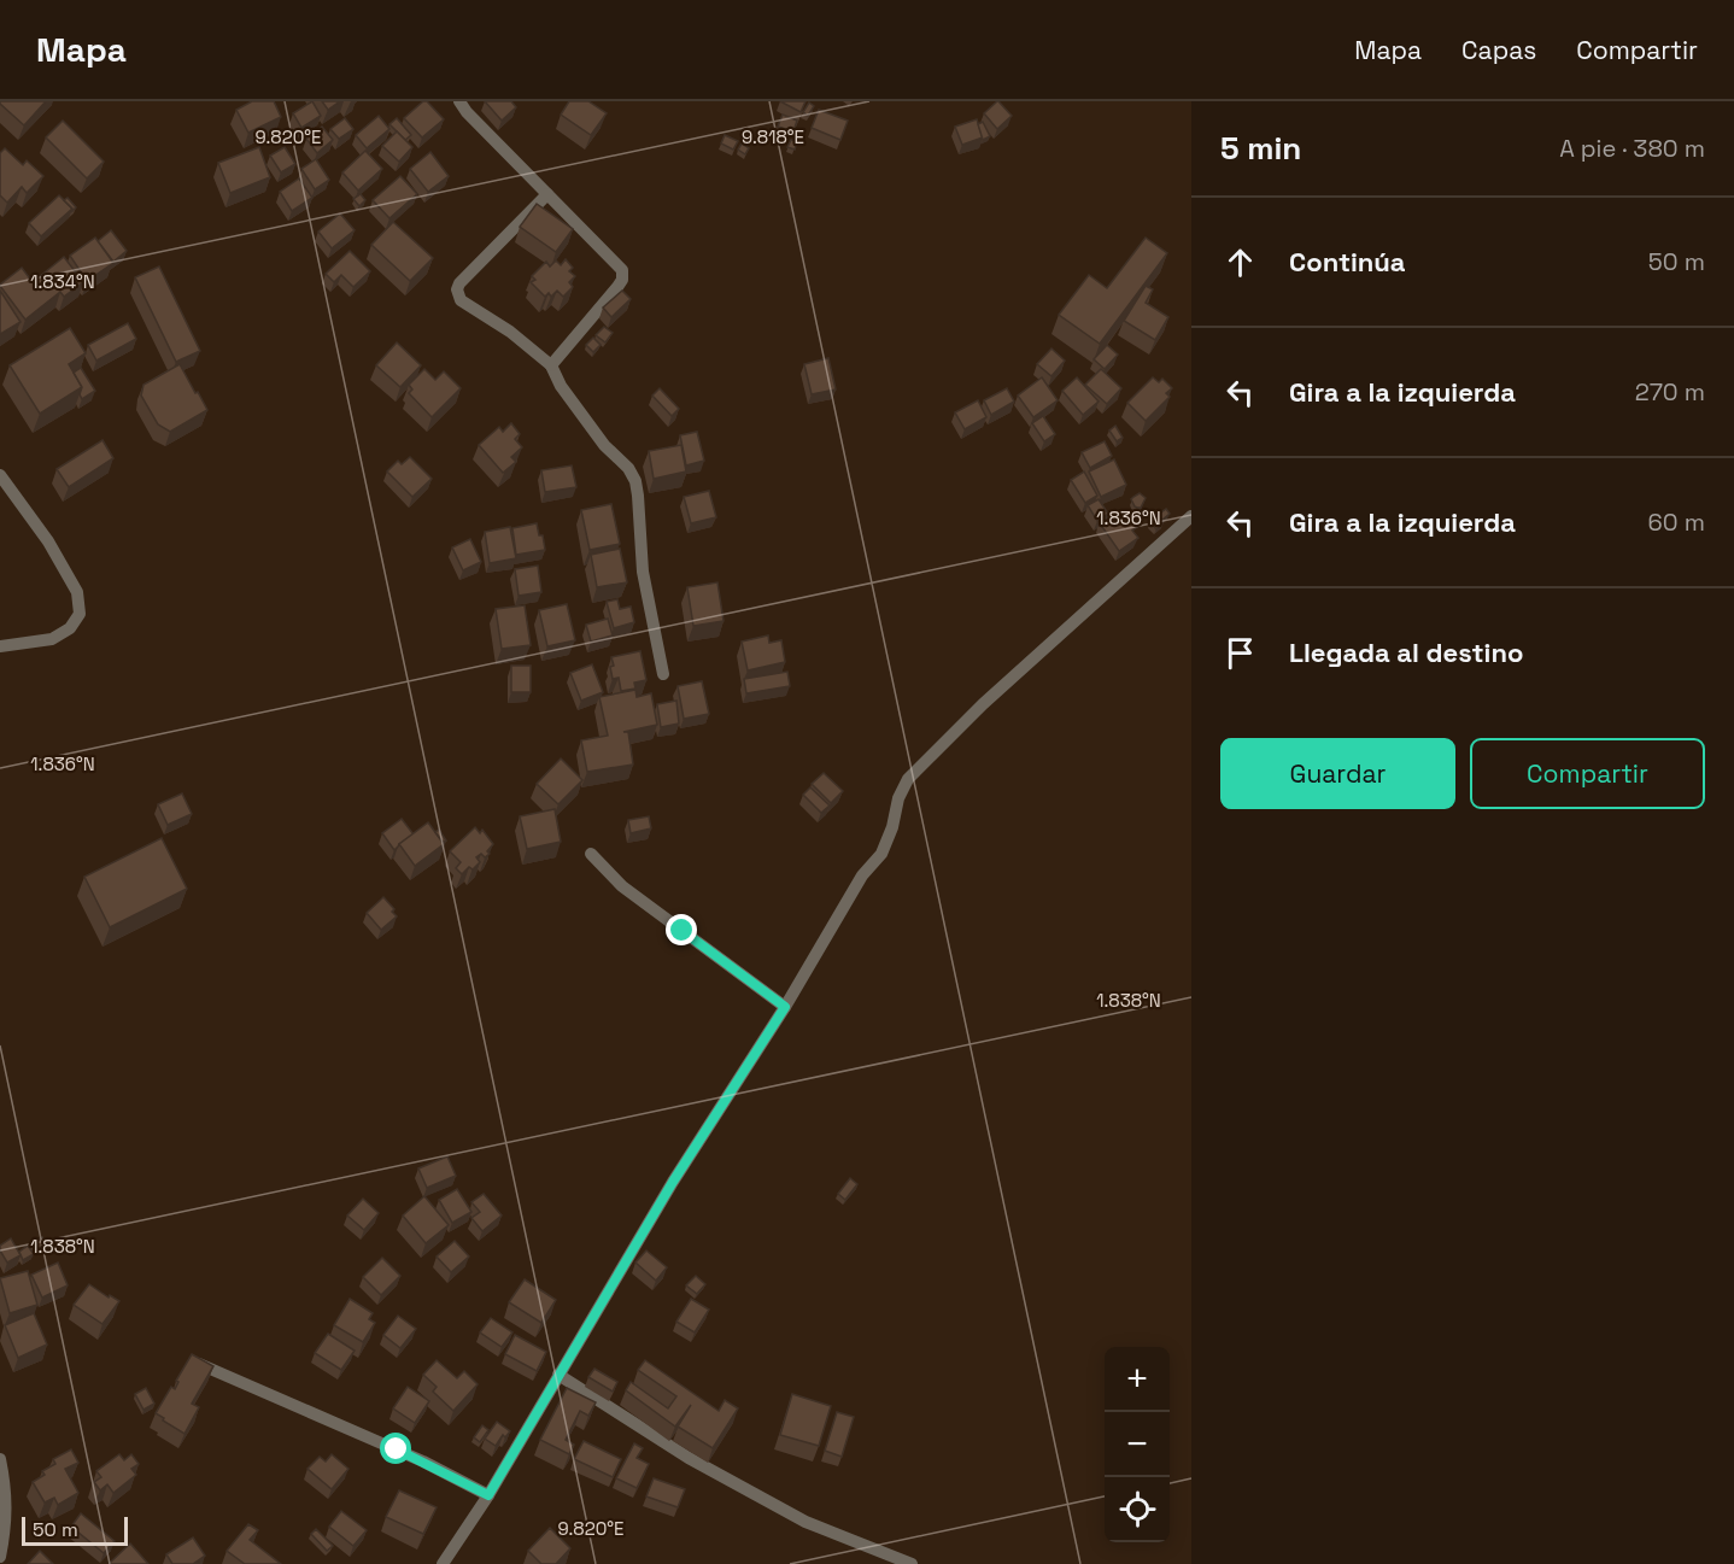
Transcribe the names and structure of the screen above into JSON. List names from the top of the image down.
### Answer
{
  "scale_bar": "50 m",
  "page": {
    "header": "Mapa",
    "nav": ["Mapa", "Capas", "Compartir"],
    "heading": ["5 min", "A pie · 380 m"],
    "list": [
      ["Continúa", "50 m"],
      ["Gira a la izquierda", "270 m"],
      ["Gira a la izquierda", "60 m"],
      "Llegada al destino"
    ],
    "buttons": ["Guardar", "Compartir"],
    "map_buttons": ["+", "−"],
    "scale": "50 m"
  },
  "coordinates": [
    "9.820°E",
    "9.818°E",
    "1.834°N",
    "1.836°N",
    "1.838°N"
  ]
}
